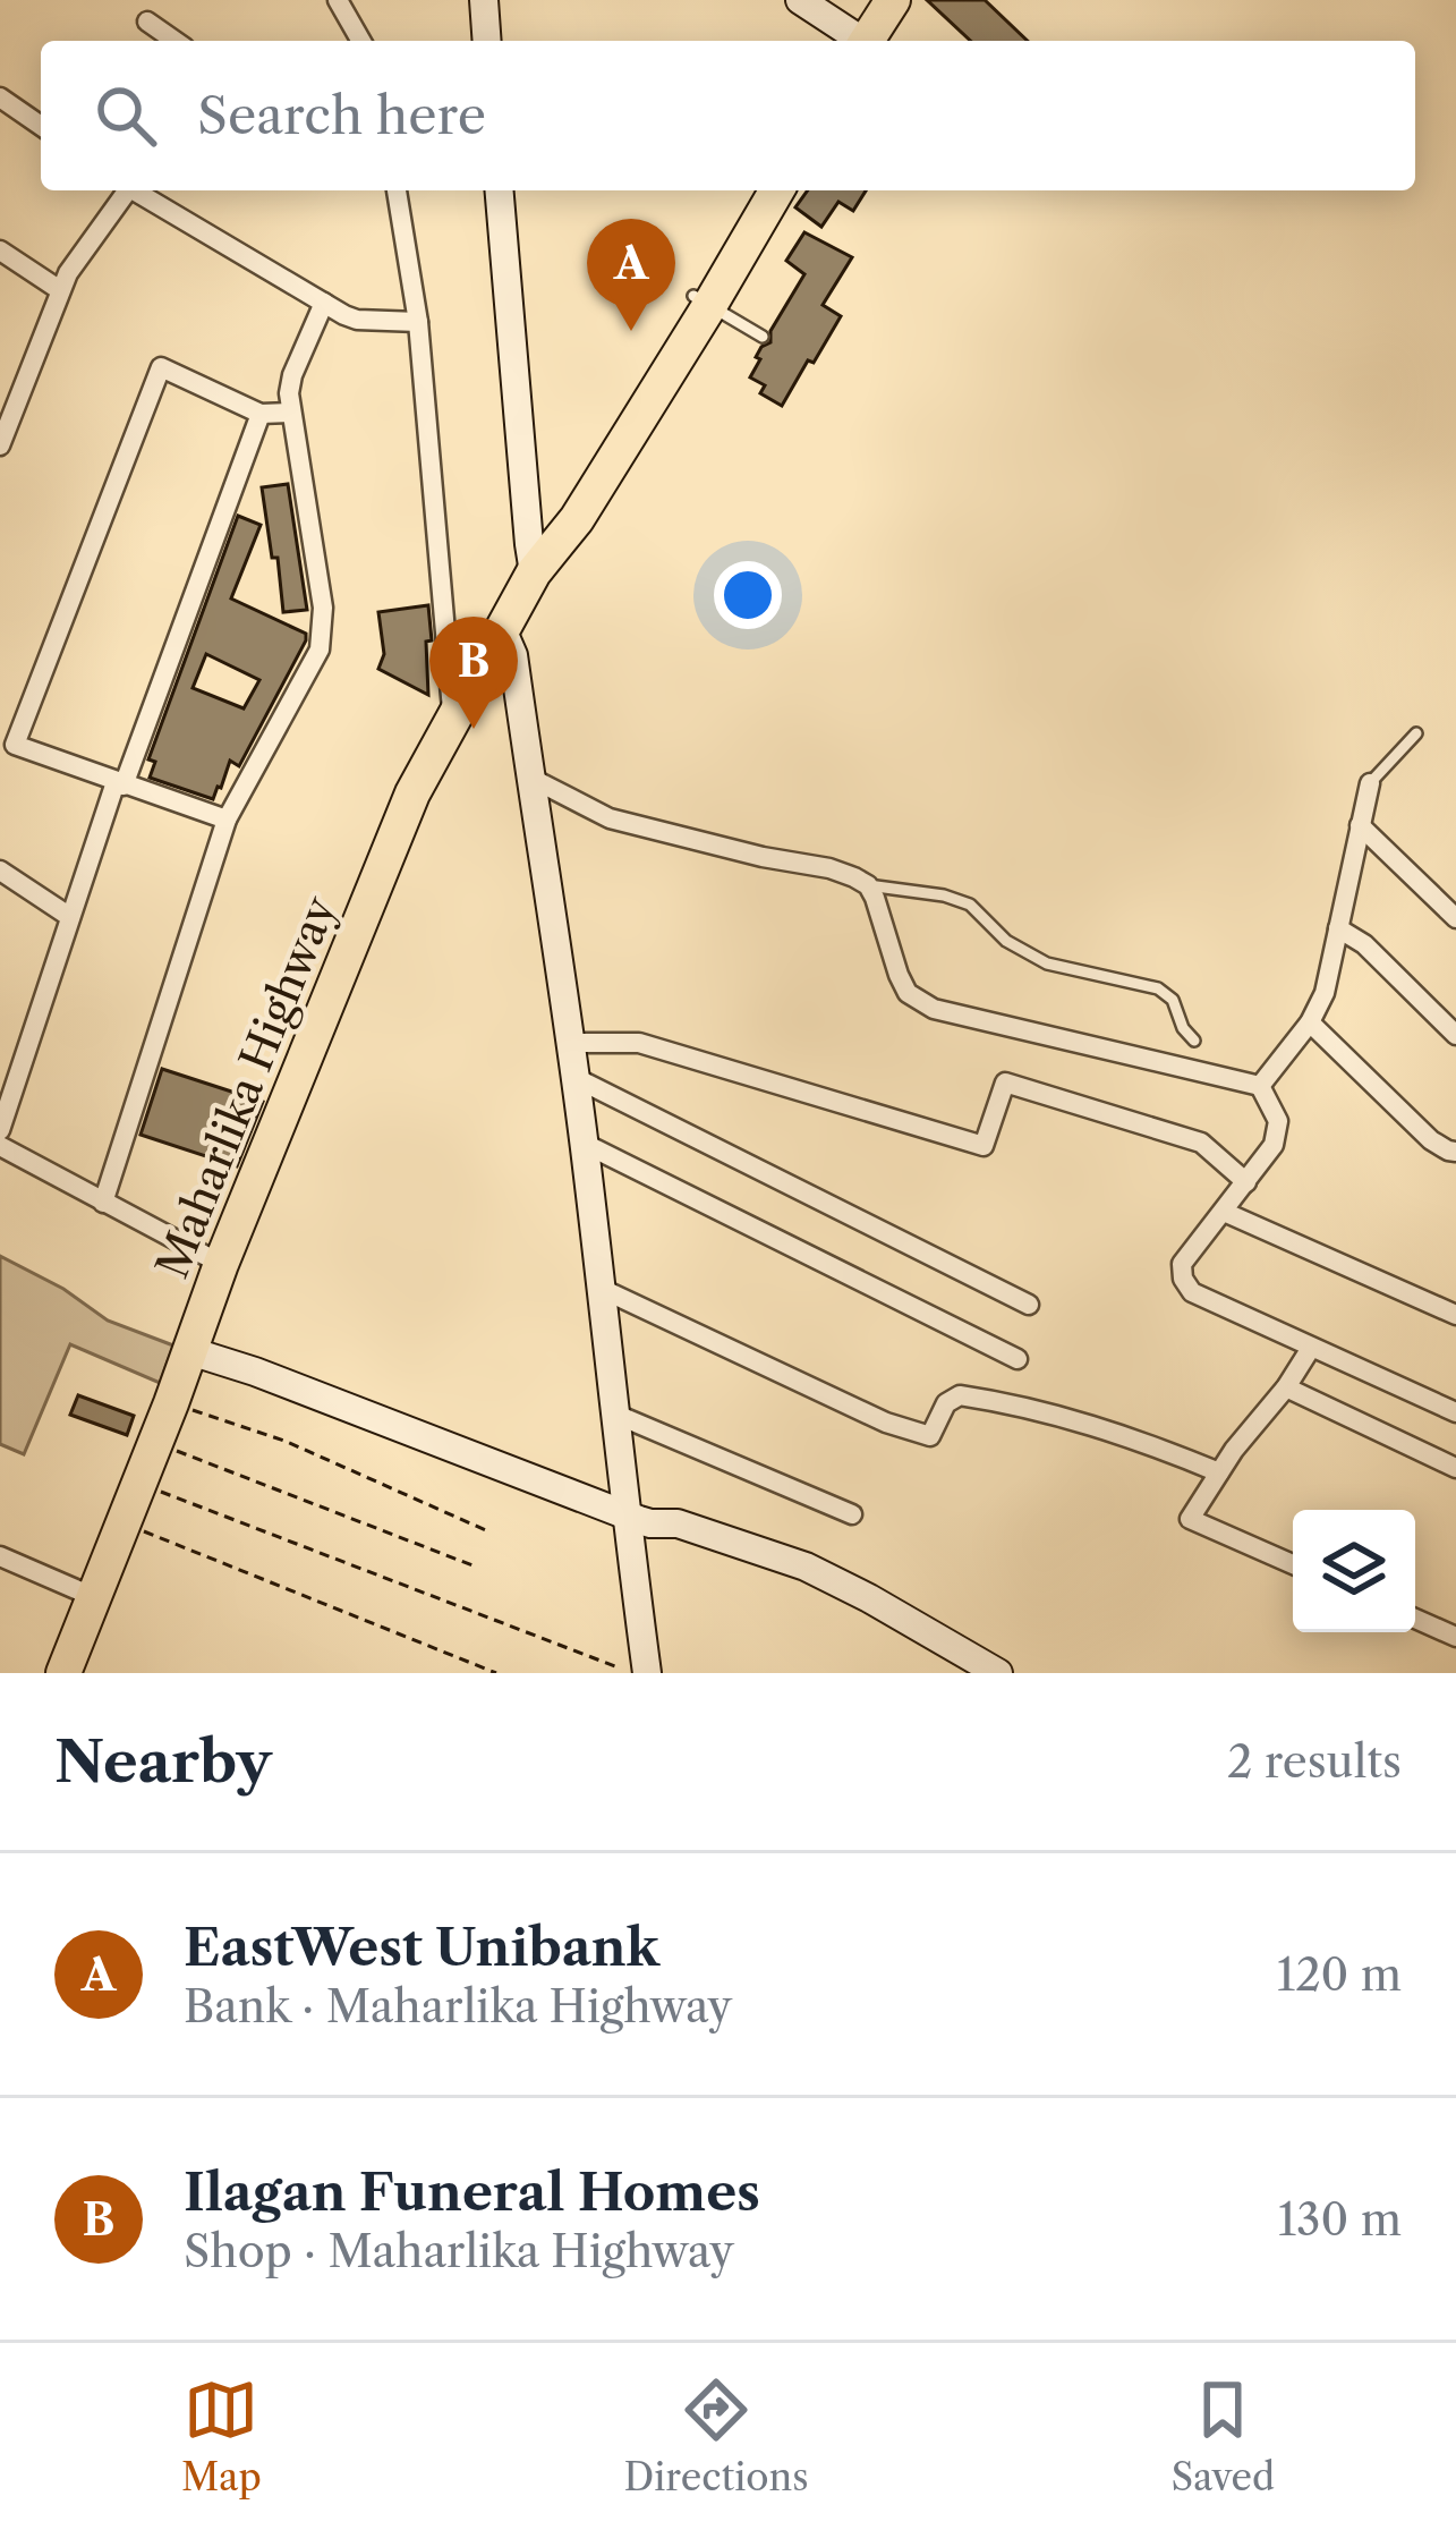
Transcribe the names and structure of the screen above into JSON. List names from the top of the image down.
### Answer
{
  "streets": {
    "highway": ["Maharlika Highway"]
  },
  "page": {
    "search": "Search here",
    "pins": ["A", "B"],
    "heading": ["Nearby", "2 results"],
    "list": [
      {
        "mark": "A",
        "name": "EastWest Unibank",
        "note": "Bank · Maharlika Highway",
        "value": "120 m"
      },
      {
        "mark": "B",
        "name": "Ilagan Funeral Homes",
        "note": "Shop · Maharlika Highway",
        "value": "130 m"
      }
    ],
    "nav": ["Map", "Directions", "Saved"]
  }
}
